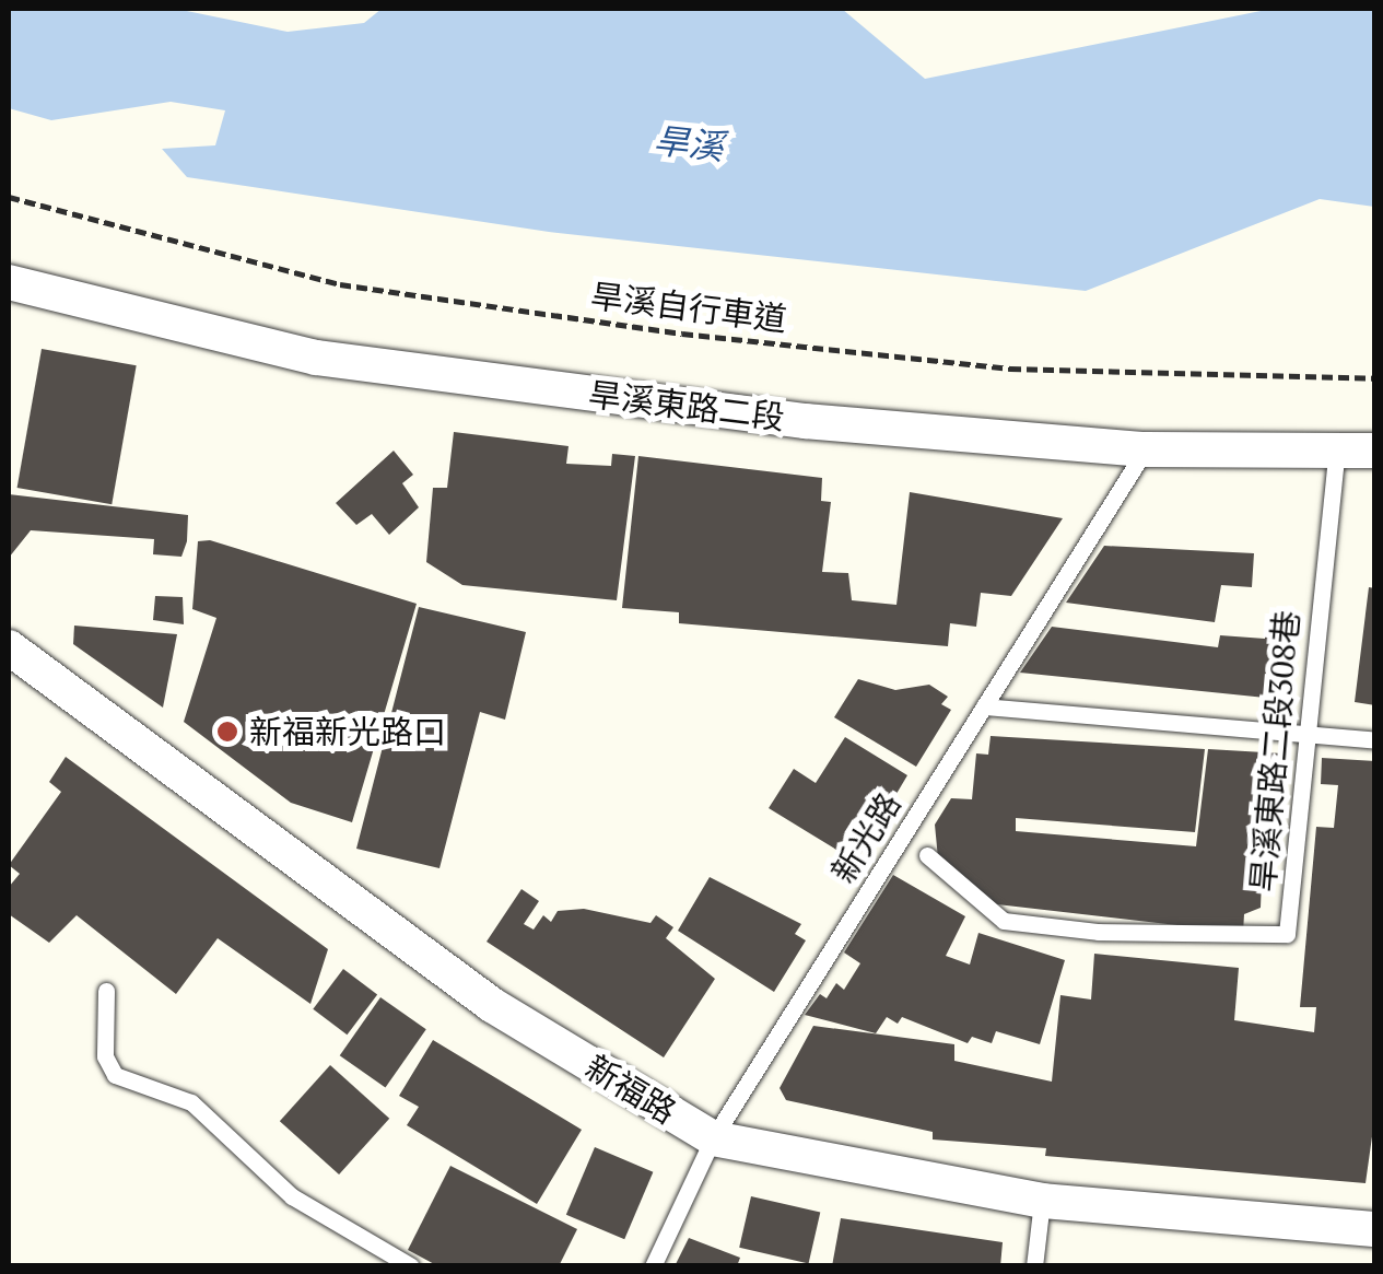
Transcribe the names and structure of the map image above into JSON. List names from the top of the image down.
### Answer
{
  "streets": {
    "street": ["旱溪東路二段", "新福路"],
    "lane": ["旱溪東路二段308巷", "新光路"],
    "path": ["旱溪自行車道"]
  },
  "crossings": [
    ["旱溪東路二段", "旱溪東路二段308巷"],
    ["旱溪東路二段", "新光路"],
    ["新光路", "新福路"]
  ],
  "water": ["旱溪"],
  "places": ["新福新光路口"]
}
